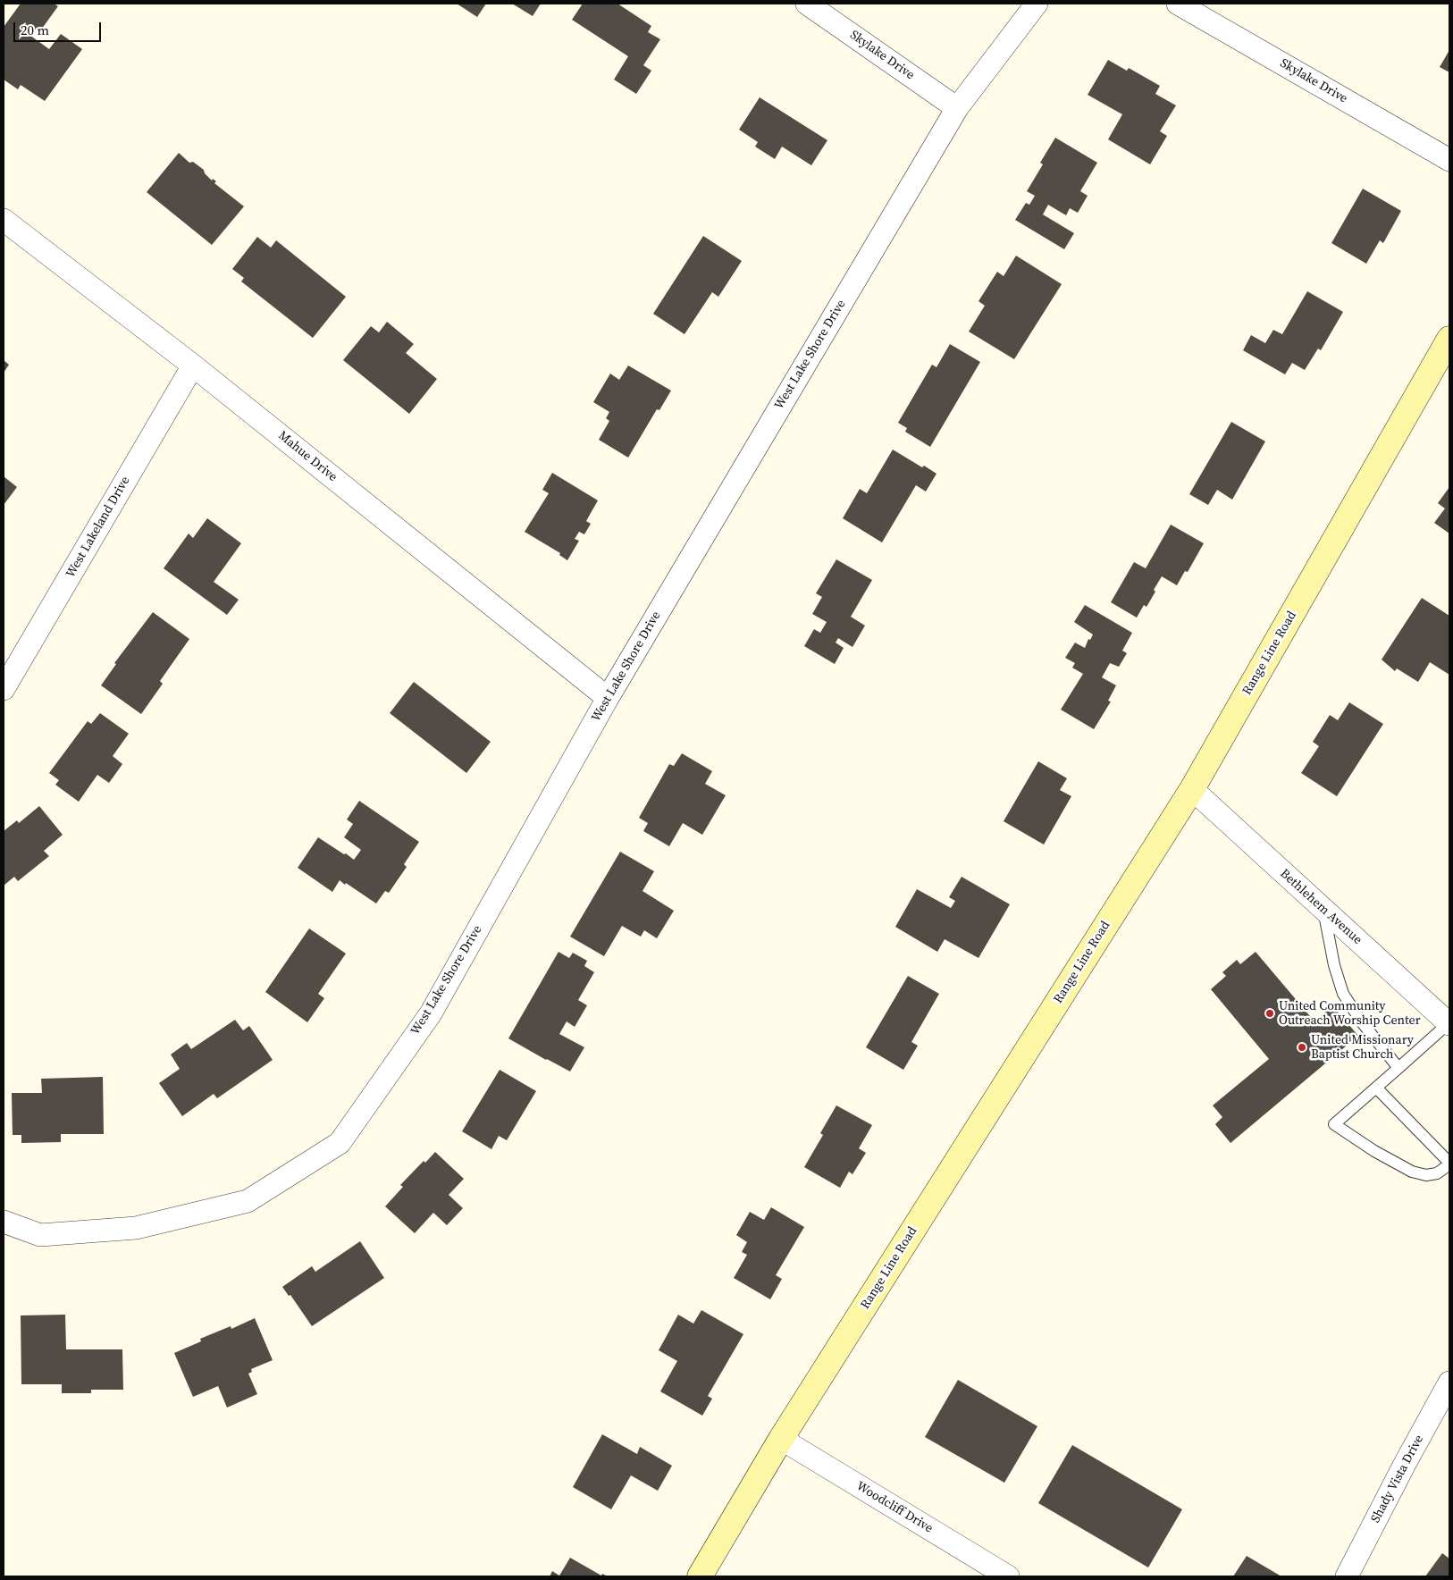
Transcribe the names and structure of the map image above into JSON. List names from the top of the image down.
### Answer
{
  "streets": {
    "main road": ["Range Line Road"],
    "street": [
      "Skylake Drive",
      "West Lake Shore Drive",
      "Mahue Drive",
      "West Lakeland Drive",
      "Bethlehem Avenue",
      "Shady Vista Drive",
      "Woodcliff Drive"
    ]
  },
  "crossings": [
    ["Skylake Drive", "West Lake Shore Drive"],
    ["West Lake Shore Drive", "Mahue Drive"],
    ["Mahue Drive", "West Lakeland Drive"],
    ["Range Line Road", "Bethlehem Avenue"],
    ["Range Line Road", "Woodcliff Drive"]
  ],
  "places": ["United Community Outreach Worship Center", "United Missionary Baptist Church"],
  "scale_bar": "20 m"
}
